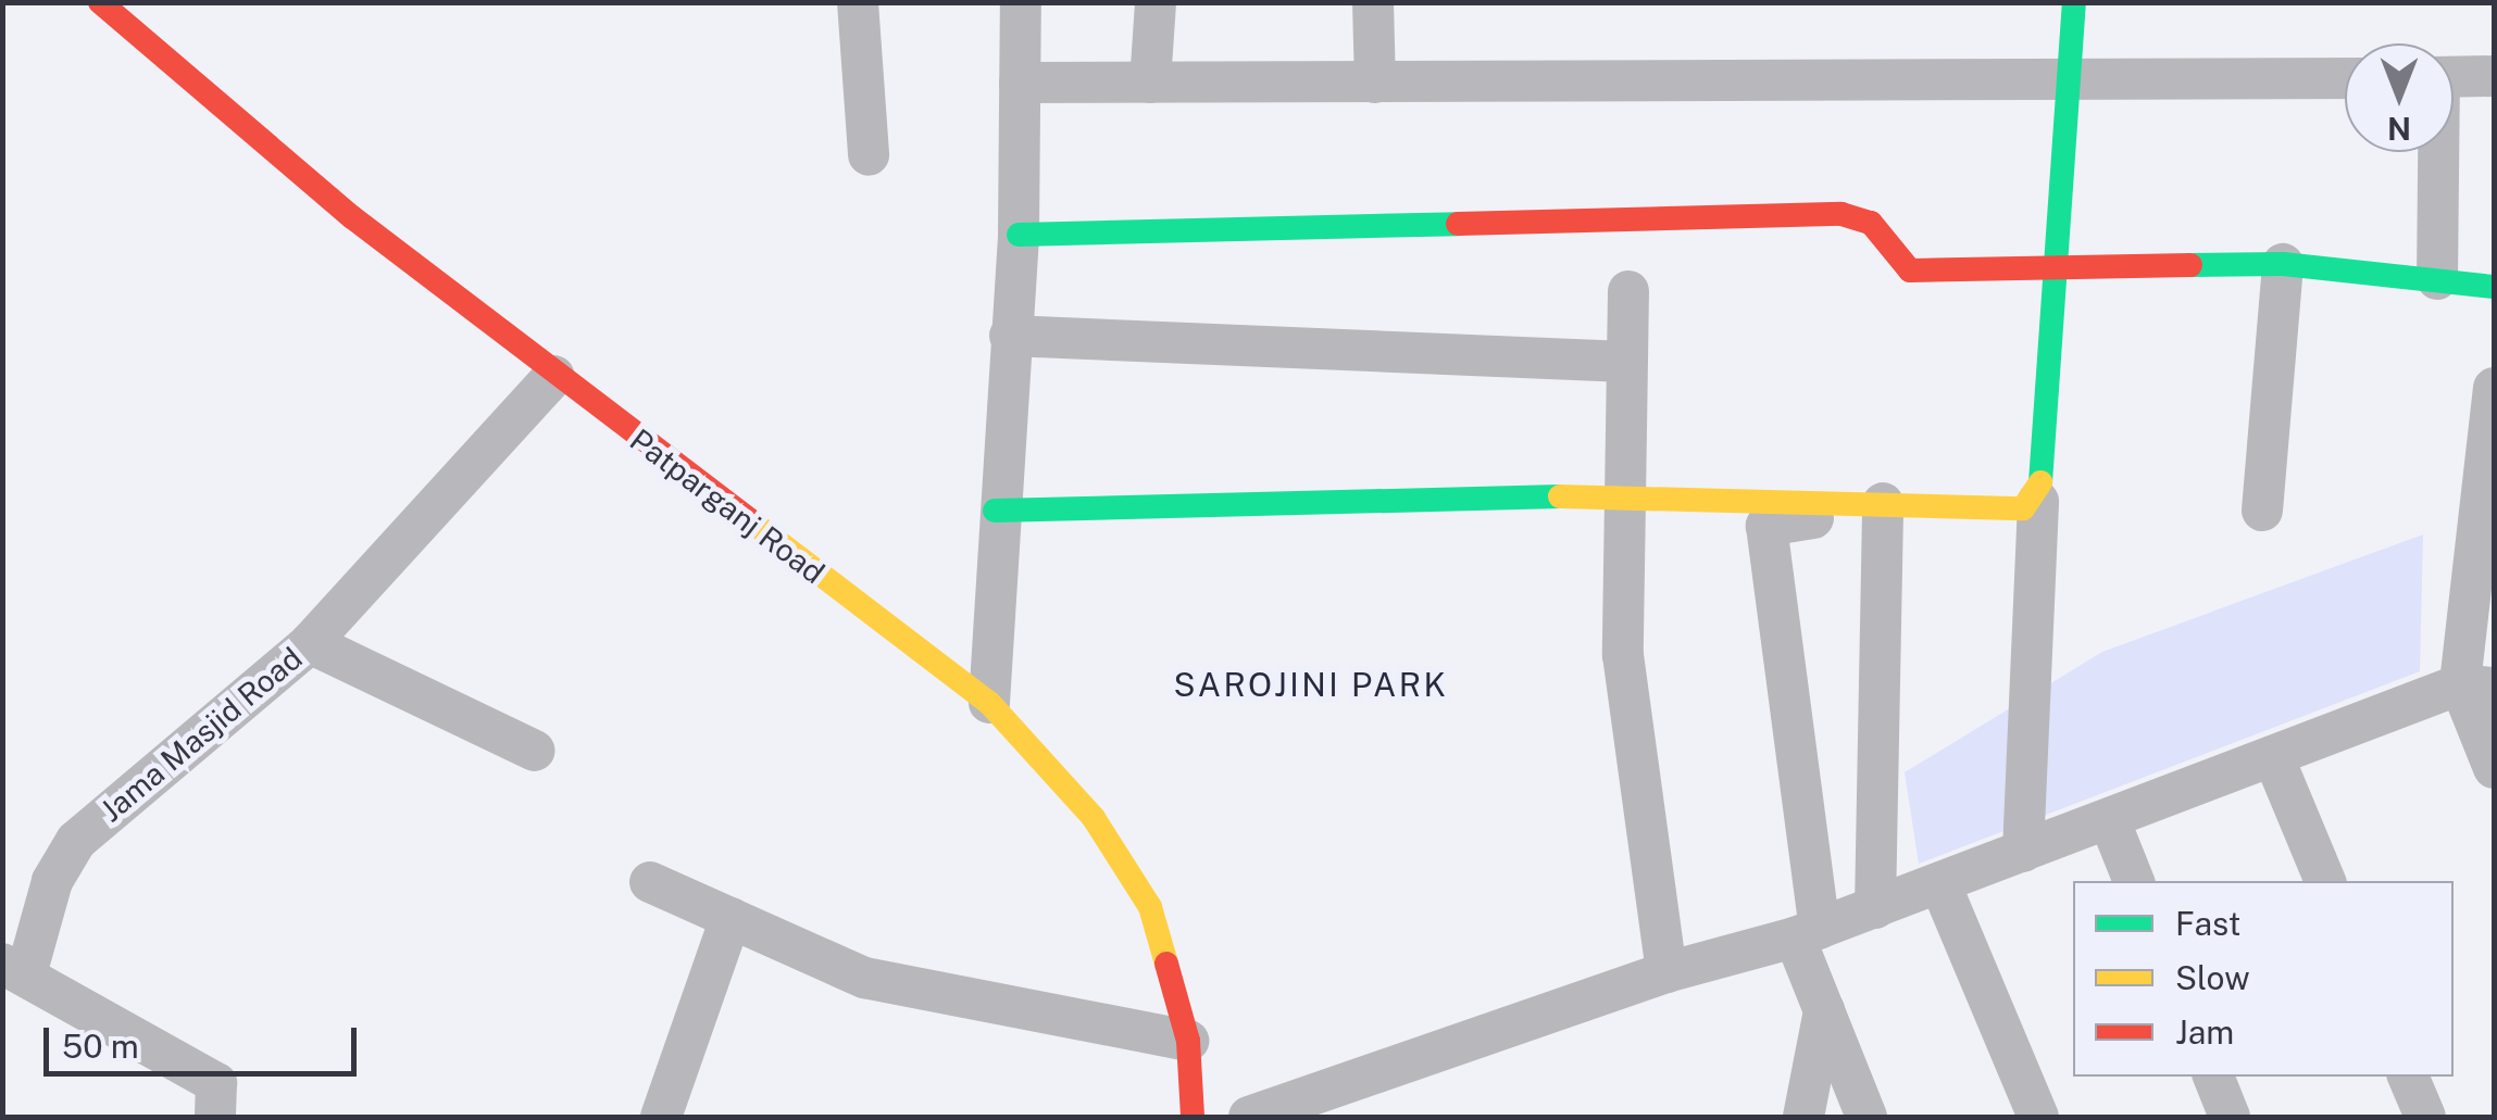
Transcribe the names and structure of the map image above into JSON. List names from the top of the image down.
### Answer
{
  "streets": {
    "street": ["Patparganj Road", "Jama Masjid Road"]
  },
  "crossings": [
    ["Patparganj Road", "Jama Masjid Road"]
  ],
  "districts": ["SAROJINI PARK"],
  "legend": ["Fast", "Slow", "Jam"],
  "scale_bar": "50 m",
  "north": "bottom"
}
